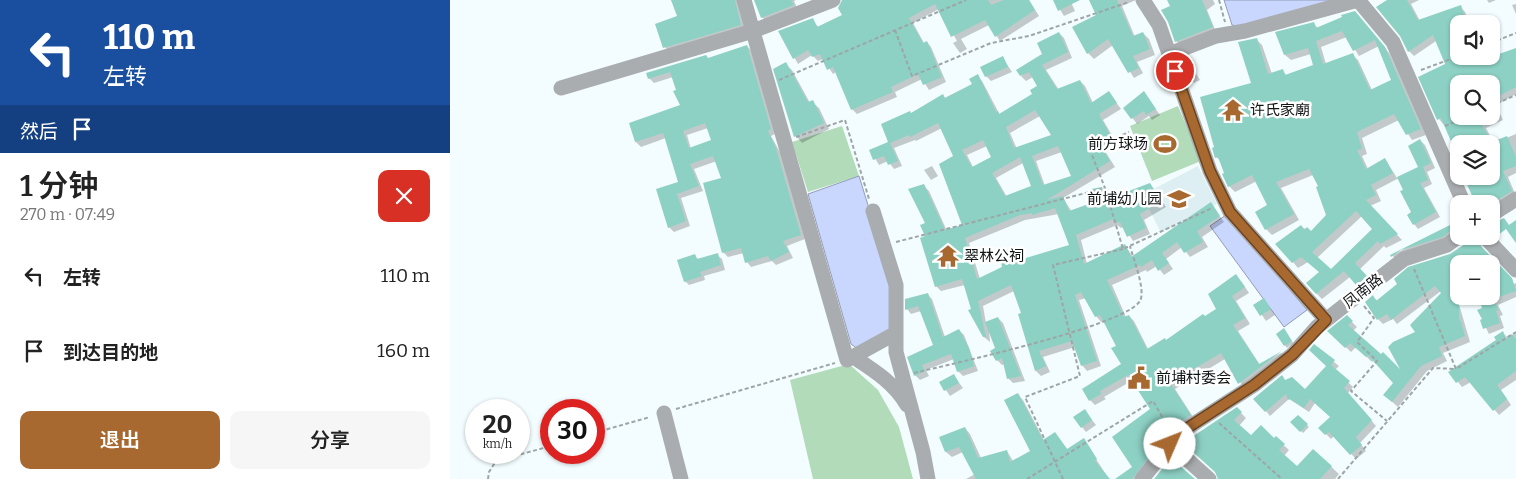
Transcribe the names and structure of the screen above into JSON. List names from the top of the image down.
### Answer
{
  "streets": {
    "street": ["凤南路"]
  },
  "places": {
    "temple": ["许氏家廟", "翠林公祠"],
    "sports": ["前方球场"],
    "school or university": ["前埔幼儿园"],
    "public building": ["前埔村委会"]
  },
  "page": {
    "turn": ["110 m", "左转"],
    "map_buttons": ["+", "−"],
    "then": "然后",
    "heading": ["1 分钟", "270 m · 07:49"],
    "list": [
      {
        "name": "左转",
        "value": "110 m"
      },
      {
        "name": "到达目的地",
        "value": "160 m"
      }
    ],
    "speed": "20 km/h",
    "limit": "30",
    "buttons": ["退出", "分享"]
  }
}
